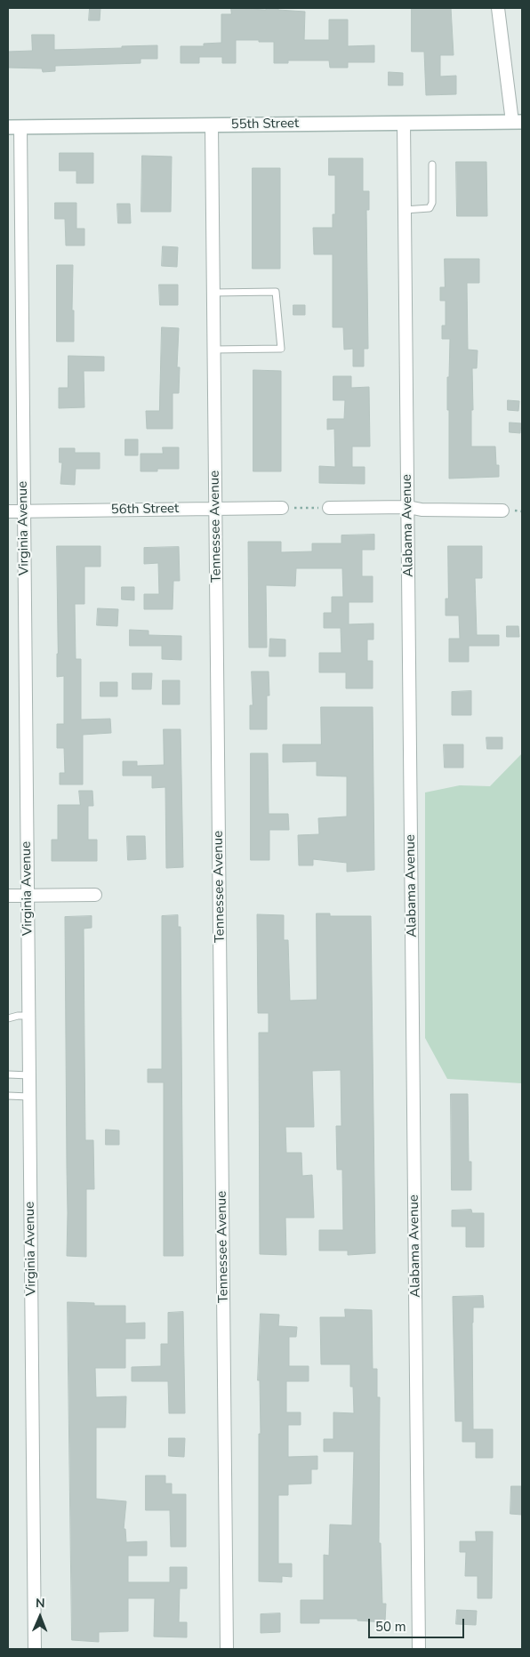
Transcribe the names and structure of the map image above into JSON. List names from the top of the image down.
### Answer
{
  "streets": {
    "main road": ["55th Street"],
    "street": [
      "56th Street",
      "Alabama Avenue",
      "Tennessee Avenue",
      "Virginia Avenue"
    ]
  },
  "crossings": [
    ["55th Street", "Alabama Avenue"],
    ["55th Street", "Tennessee Avenue"],
    ["55th Street", "Virginia Avenue"],
    ["56th Street", "Tennessee Avenue"],
    ["56th Street", "Virginia Avenue"]
  ],
  "scale_bar": "50 m",
  "north": "top"
}
